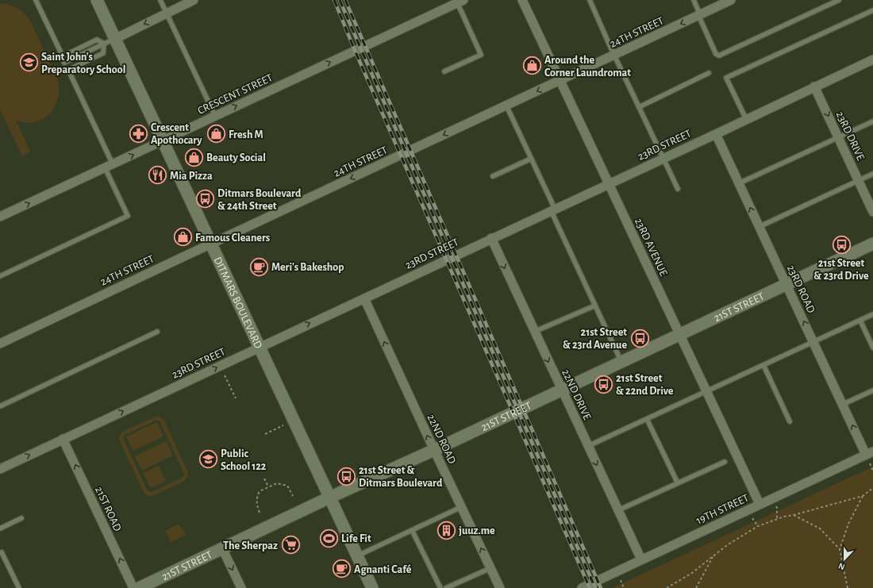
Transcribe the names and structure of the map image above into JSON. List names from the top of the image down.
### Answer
{
  "streets": {
    "street": [
      "24TH STREET",
      "CRESCENT STREET",
      "23RD DRIVE",
      "23RD STREET",
      "23RD AVENUE",
      "23RD ROAD",
      "DITMARS BOULEVARD",
      "21ST STREET",
      "22ND DRIVE",
      "22ND ROAD",
      "21ST ROAD",
      "19TH STREET"
    ]
  },
  "crossings": [
    ["24TH STREET", "23RD AVENUE"],
    ["24TH STREET", "DITMARS BOULEVARD"],
    ["CRESCENT STREET", "DITMARS BOULEVARD"],
    ["23RD DRIVE", "23RD STREET"],
    ["23RD STREET", "23RD AVENUE"],
    ["23RD STREET", "23RD ROAD"],
    ["23RD STREET", "DITMARS BOULEVARD"],
    ["23RD STREET", "22ND DRIVE"],
    ["23RD STREET", "22ND ROAD"],
    ["23RD STREET", "21ST ROAD"],
    ["23RD AVENUE", "21ST STREET"],
    ["23RD AVENUE", "19TH STREET"],
    ["23RD ROAD", "21ST STREET"],
    ["23RD ROAD", "19TH STREET"],
    ["DITMARS BOULEVARD", "21ST STREET"],
    ["21ST STREET", "22ND DRIVE"],
    ["21ST STREET", "22ND ROAD"],
    ["22ND DRIVE", "19TH STREET"]
  ],
  "one_way": [
    "24TH STREET",
    "CRESCENT STREET",
    "23RD DRIVE",
    "23RD STREET",
    "23RD ROAD",
    "22ND DRIVE",
    "22ND ROAD",
    "21ST ROAD"
  ],
  "places": {
    "school or university": ["Saint John's Preparatory School", "Public School 122"],
    "shop": [
      "Around the Corner Laundromat",
      "Fresh M",
      "Beauty Social",
      "Famous Cleaners"
    ],
    "pharmacy": ["Crescent Apothocary"],
    "restaurant": ["Mia Pizza"],
    "bus stop": [
      "Ditmars Boulevard & 24th Street",
      "21st Street & 23rd Drive",
      "21st Street & 23rd Avenue",
      "21st Street & 22nd Drive",
      "21st Street & Ditmars Boulevard"
    ],
    "cafe": ["Meri's Bakeshop", "Agnanti Café"],
    "building": ["juuz.me"],
    "sports": ["Life Fit"],
    "supermarket": ["The Sherpaz"]
  },
  "north": "bottom"
}
